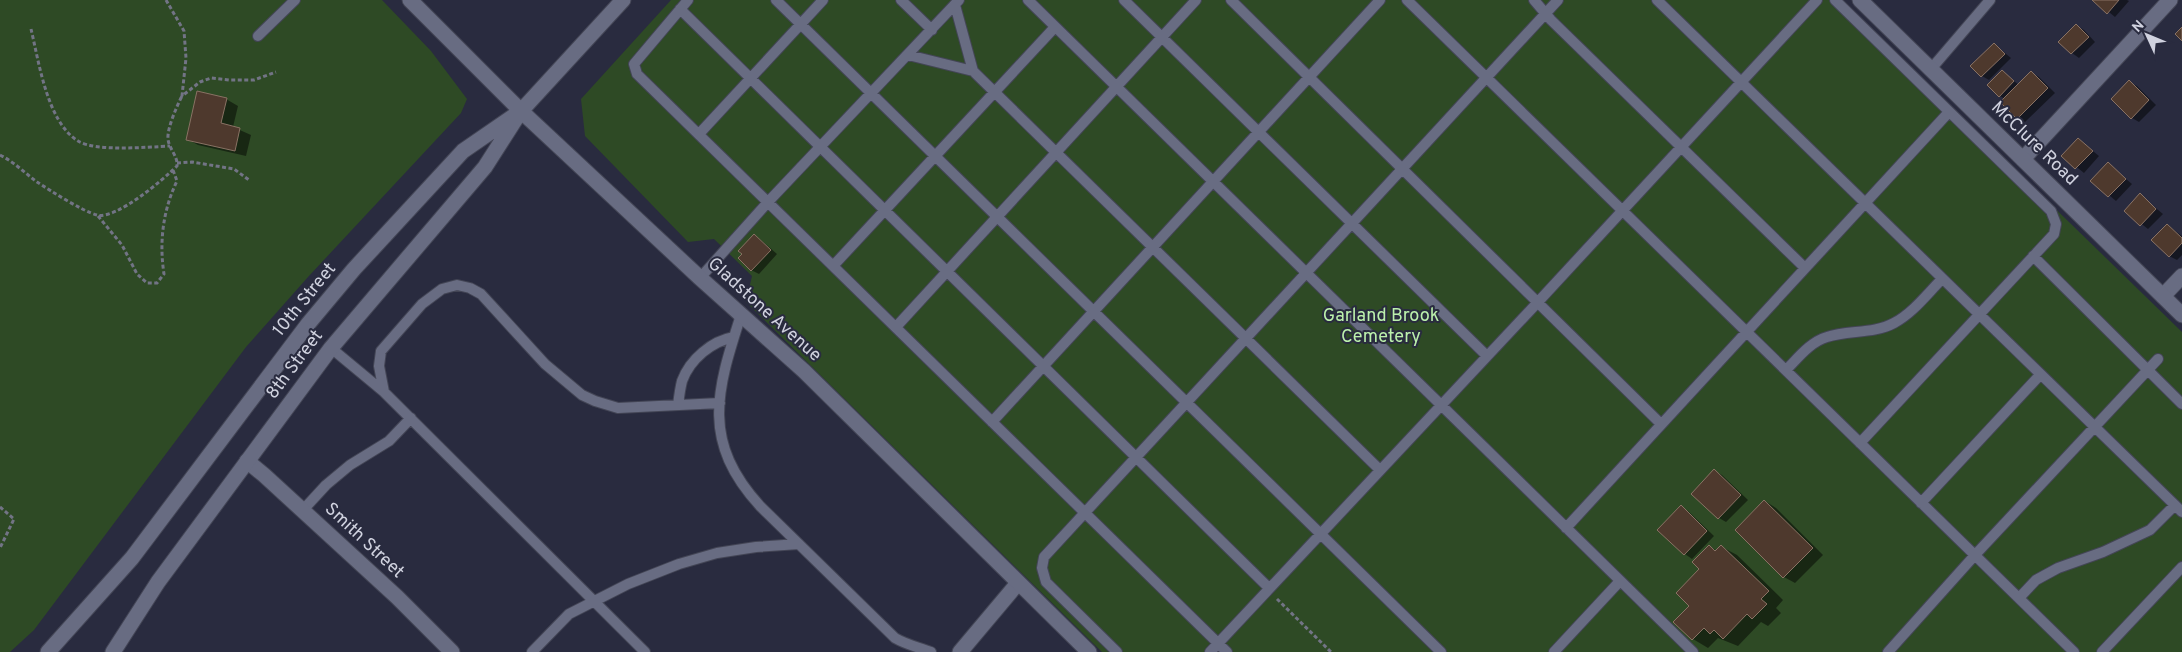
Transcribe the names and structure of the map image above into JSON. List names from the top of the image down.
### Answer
{
  "streets": {
    "street": [
      "McClure Road",
      "10th Street",
      "Gladstone Avenue",
      "8th Street",
      "Smith Street"
    ]
  },
  "crossings": [
    ["10th Street", "Gladstone Avenue"],
    ["10th Street", "8th Street"],
    ["Gladstone Avenue", "8th Street"],
    ["8th Street", "Smith Street"]
  ],
  "parks": ["Garland Brook Cemetery"],
  "north": "top left"
}
